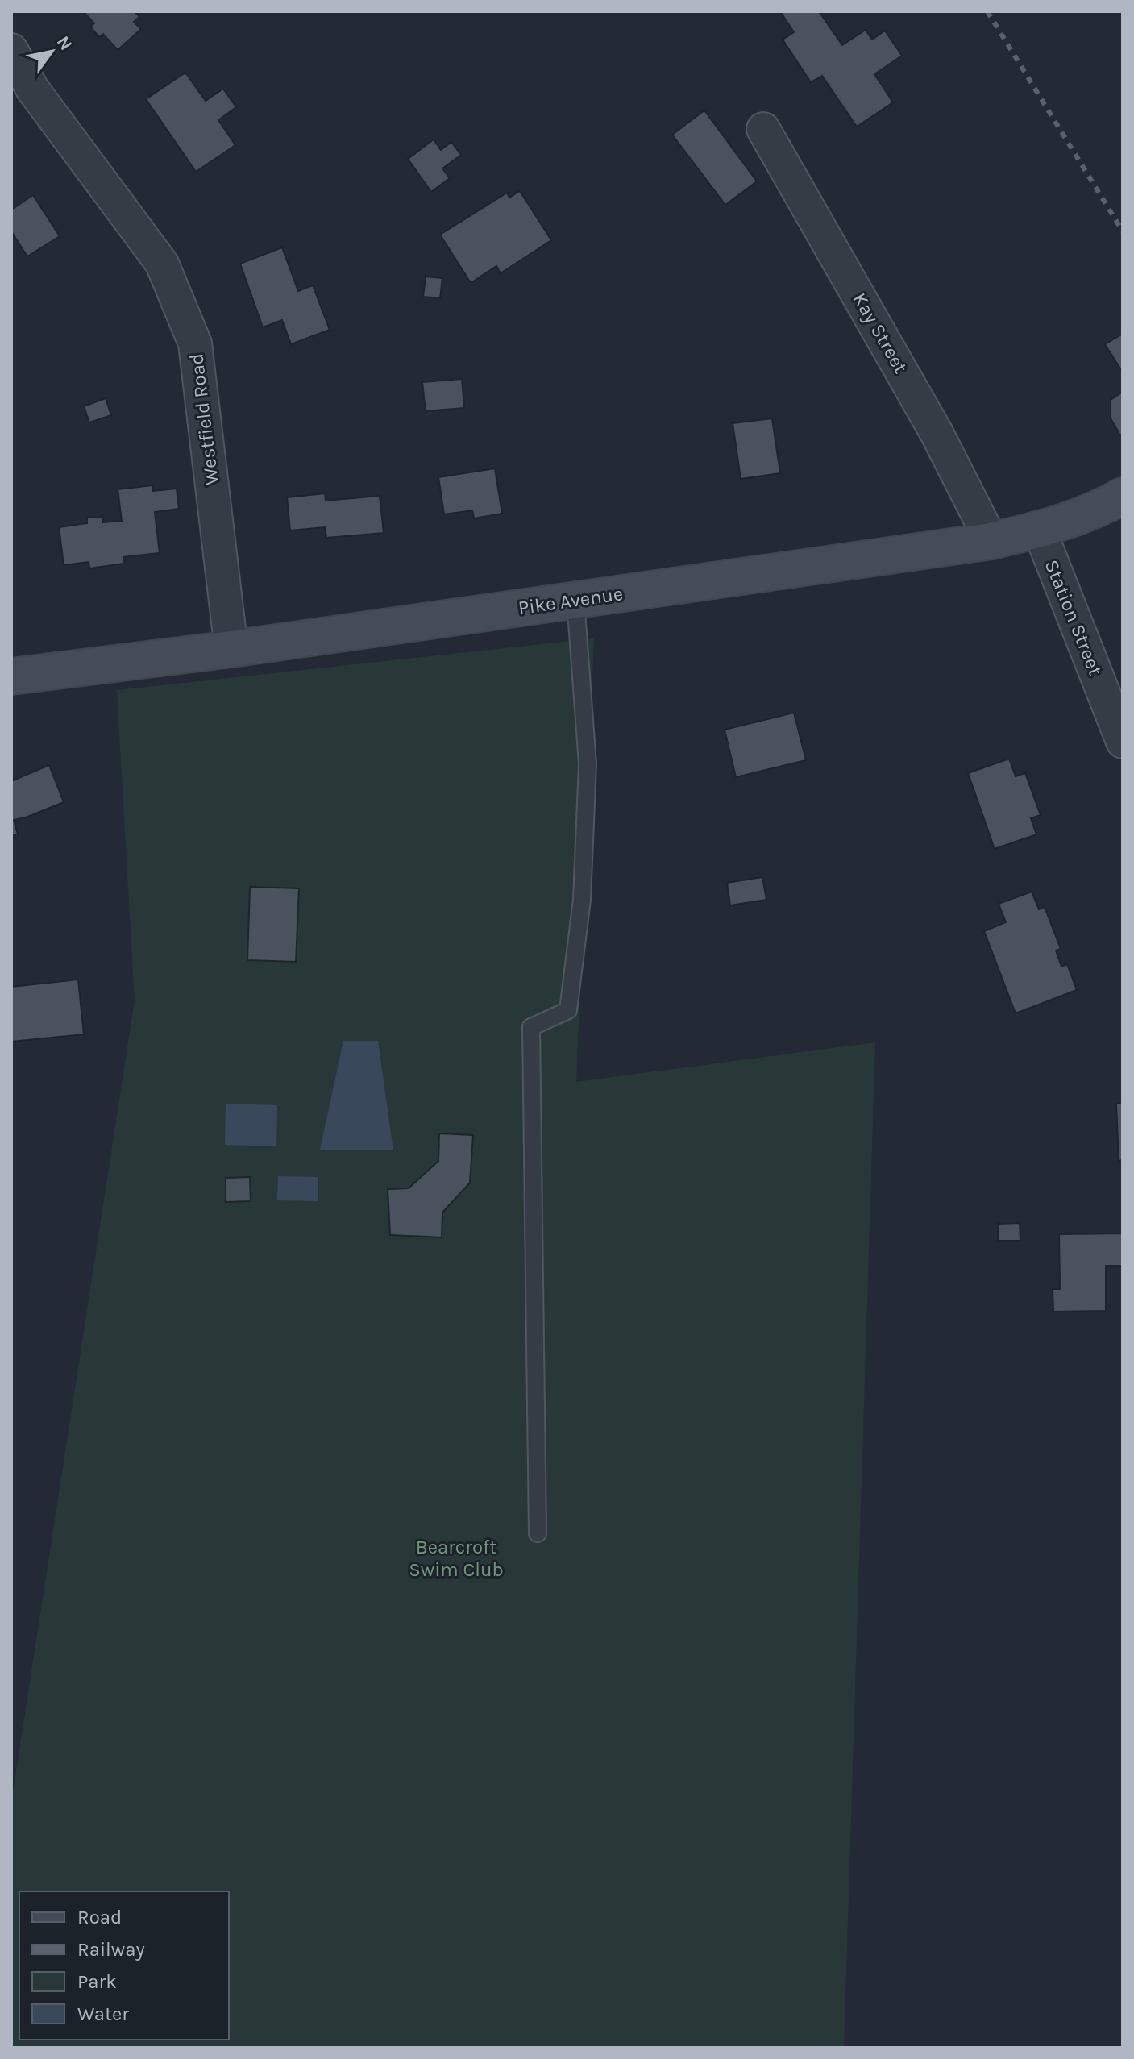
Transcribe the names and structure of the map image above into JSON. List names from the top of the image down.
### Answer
{
  "streets": {
    "street": [
      "Kay Street",
      "Westfield Road",
      "Pike Avenue",
      "Station Street"
    ]
  },
  "crossings": [
    ["Kay Street", "Pike Avenue"],
    ["Westfield Road", "Pike Avenue"],
    ["Pike Avenue", "Station Street"]
  ],
  "parks": ["Bearcroft Swim Club"],
  "legend": [
    "Road",
    "Railway",
    "Park",
    "Water"
  ],
  "north": "top right"
}
